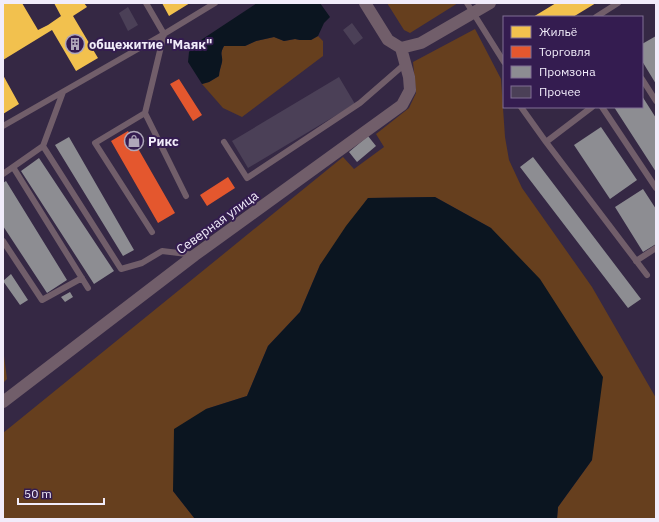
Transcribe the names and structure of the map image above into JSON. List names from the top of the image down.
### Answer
{
  "streets": {
    "street": ["Северная улица"]
  },
  "places": {
    "building": ["общежитие \"Маяк\""],
    "shop": ["Рикс"]
  },
  "legend": [
    "Жильё",
    "Торговля",
    "Промзона",
    "Прочее"
  ],
  "scale_bar": "50 m"
}
